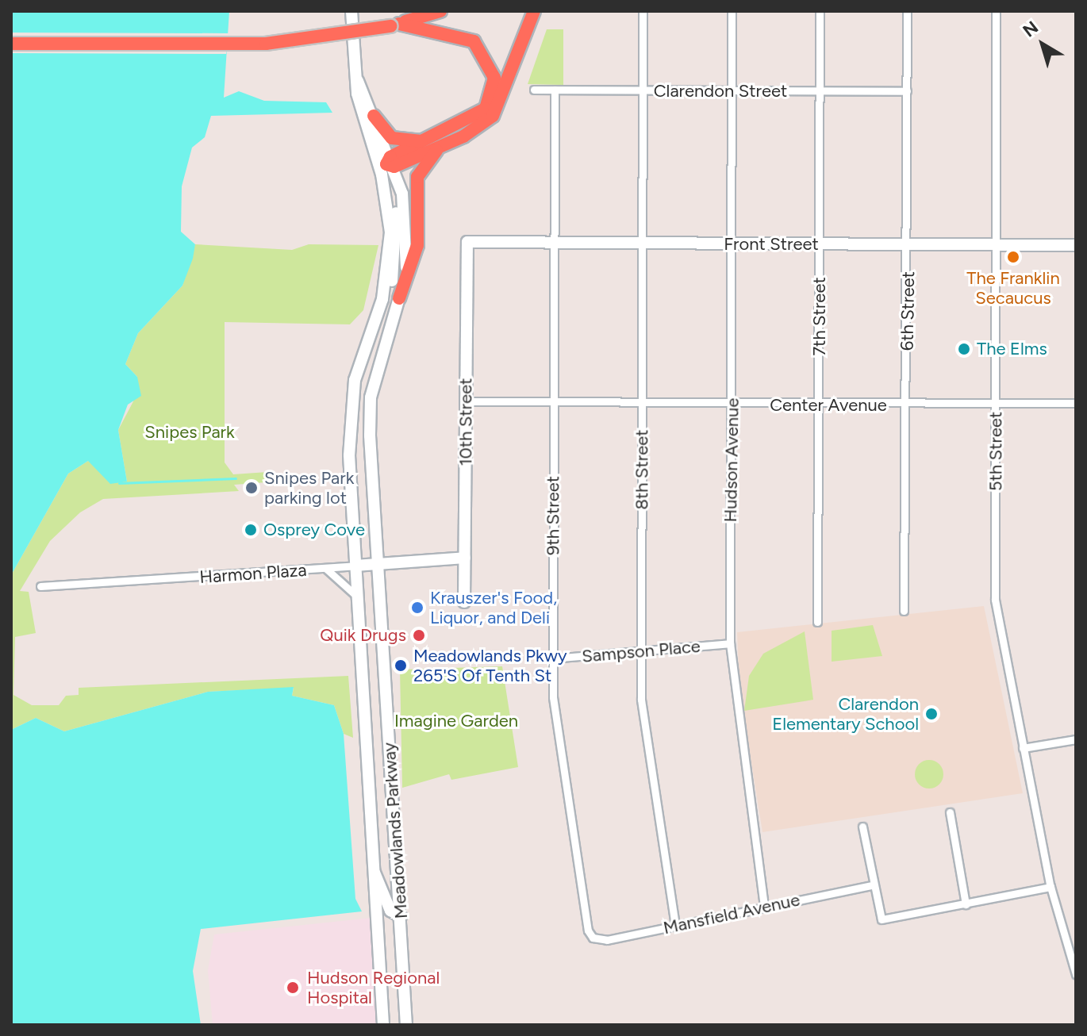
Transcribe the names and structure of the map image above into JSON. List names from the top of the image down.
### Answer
{
  "streets": {
    "main road": [
      "Front Street",
      "10th Street",
      "Harmon Plaza",
      "Meadowlands Parkway"
    ],
    "street": [
      "Clarendon Street",
      "6th Street",
      "7th Street",
      "Center Avenue",
      "5th Street",
      "Hudson Avenue",
      "8th Street",
      "9th Street",
      "Sampson Place",
      "Mansfield Avenue"
    ]
  },
  "crossings": [
    ["Clarendon Street", "6th Street"],
    ["Clarendon Street", "7th Street"],
    ["Clarendon Street", "Hudson Avenue"],
    ["Clarendon Street", "8th Street"],
    ["Clarendon Street", "9th Street"],
    ["Front Street", "6th Street"],
    ["Front Street", "7th Street"],
    ["Front Street", "10th Street"],
    ["Front Street", "5th Street"],
    ["Front Street", "Hudson Avenue"],
    ["Front Street", "8th Street"],
    ["Front Street", "9th Street"],
    ["6th Street", "Center Avenue"],
    ["7th Street", "Center Avenue"],
    ["Center Avenue", "10th Street"],
    ["Center Avenue", "5th Street"],
    ["Center Avenue", "Hudson Avenue"],
    ["Center Avenue", "8th Street"],
    ["Center Avenue", "9th Street"],
    ["10th Street", "Harmon Plaza"],
    ["Hudson Avenue", "Sampson Place"],
    ["Hudson Avenue", "Mansfield Avenue"],
    ["8th Street", "Sampson Place"],
    ["8th Street", "Mansfield Avenue"],
    ["9th Street", "Sampson Place"],
    ["9th Street", "Mansfield Avenue"],
    ["Harmon Plaza", "Meadowlands Parkway"]
  ],
  "parks": ["Snipes Park", "Imagine Garden"],
  "places": [
    "The Franklin Secaucus",
    "The Elms",
    "Snipes Park parking lot",
    "Osprey Cove",
    "Krauszer's Food, Liquor, and Deli",
    "Quik Drugs",
    "Meadowlands Pkwy 265'S Of Tenth St",
    "Clarendon Elementary School",
    "Hudson Regional Hospital"
  ],
  "north": "top left"
}
